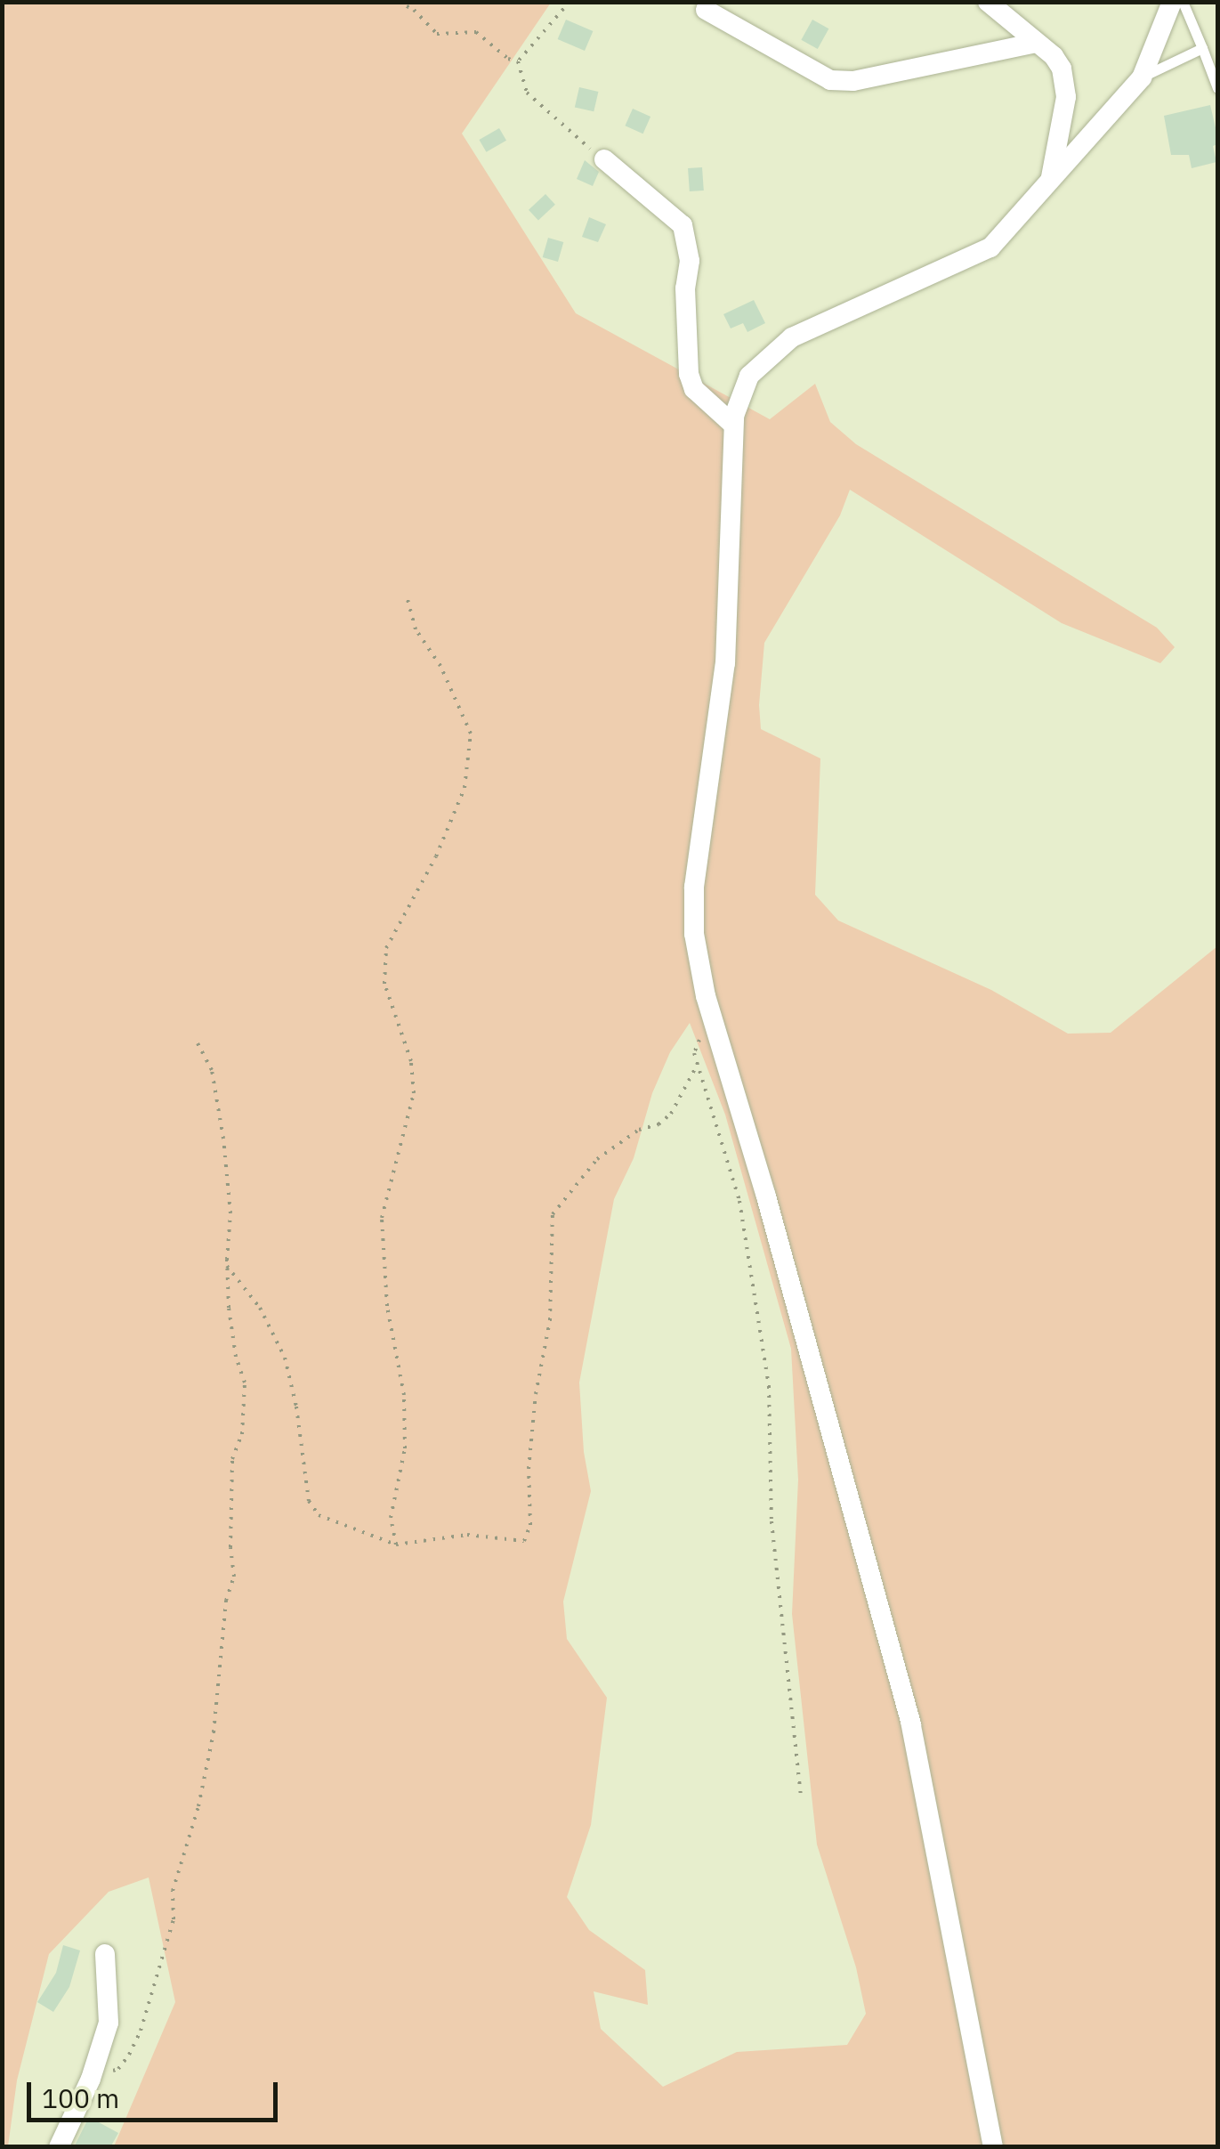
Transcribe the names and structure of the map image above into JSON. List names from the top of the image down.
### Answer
{
  "scale_bar": "100 m"
}
